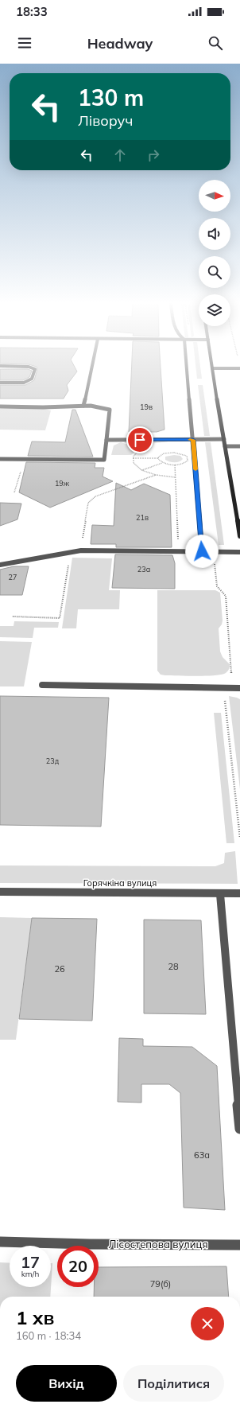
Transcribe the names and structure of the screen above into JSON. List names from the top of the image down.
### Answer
{
  "streets": {
    "street": ["Горячкіна вулиця", "Лісостепова вулиця"]
  },
  "house_numbers": [
    "19в",
    "19ж",
    "21в",
    "23а",
    "27",
    "23д",
    "28",
    "26",
    "63а",
    "79(б)"
  ],
  "north": "right",
  "page": {
    "status": "18:33",
    "header": "Headway",
    "turn": ["130 m", "Ліворуч"],
    "speed": "17 km/h",
    "limit": "20",
    "heading": ["1 хв", "160 m · 18:34"],
    "buttons": ["Вихід", "Поділитися"]
  }
}
